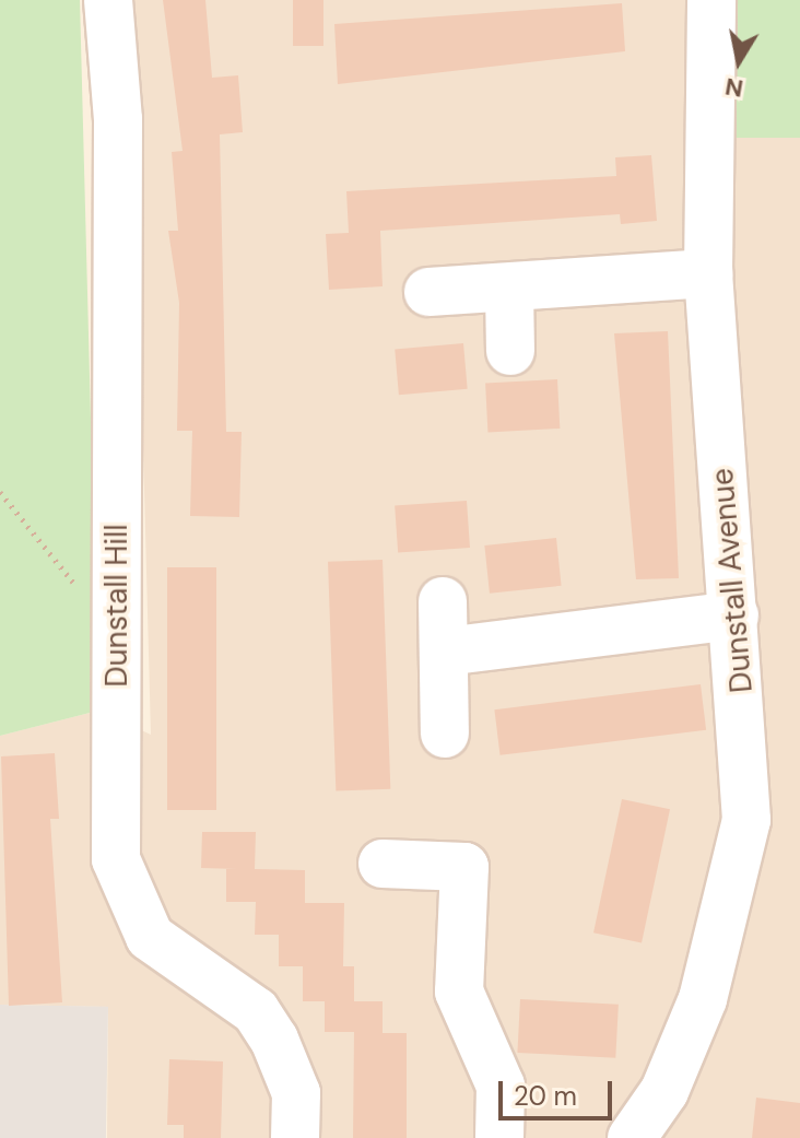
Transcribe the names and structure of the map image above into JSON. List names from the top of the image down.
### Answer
{
  "streets": {
    "street": ["Dunstall Avenue", "Dunstall Hill"]
  },
  "scale_bar": "20 m",
  "north": "bottom"
}
